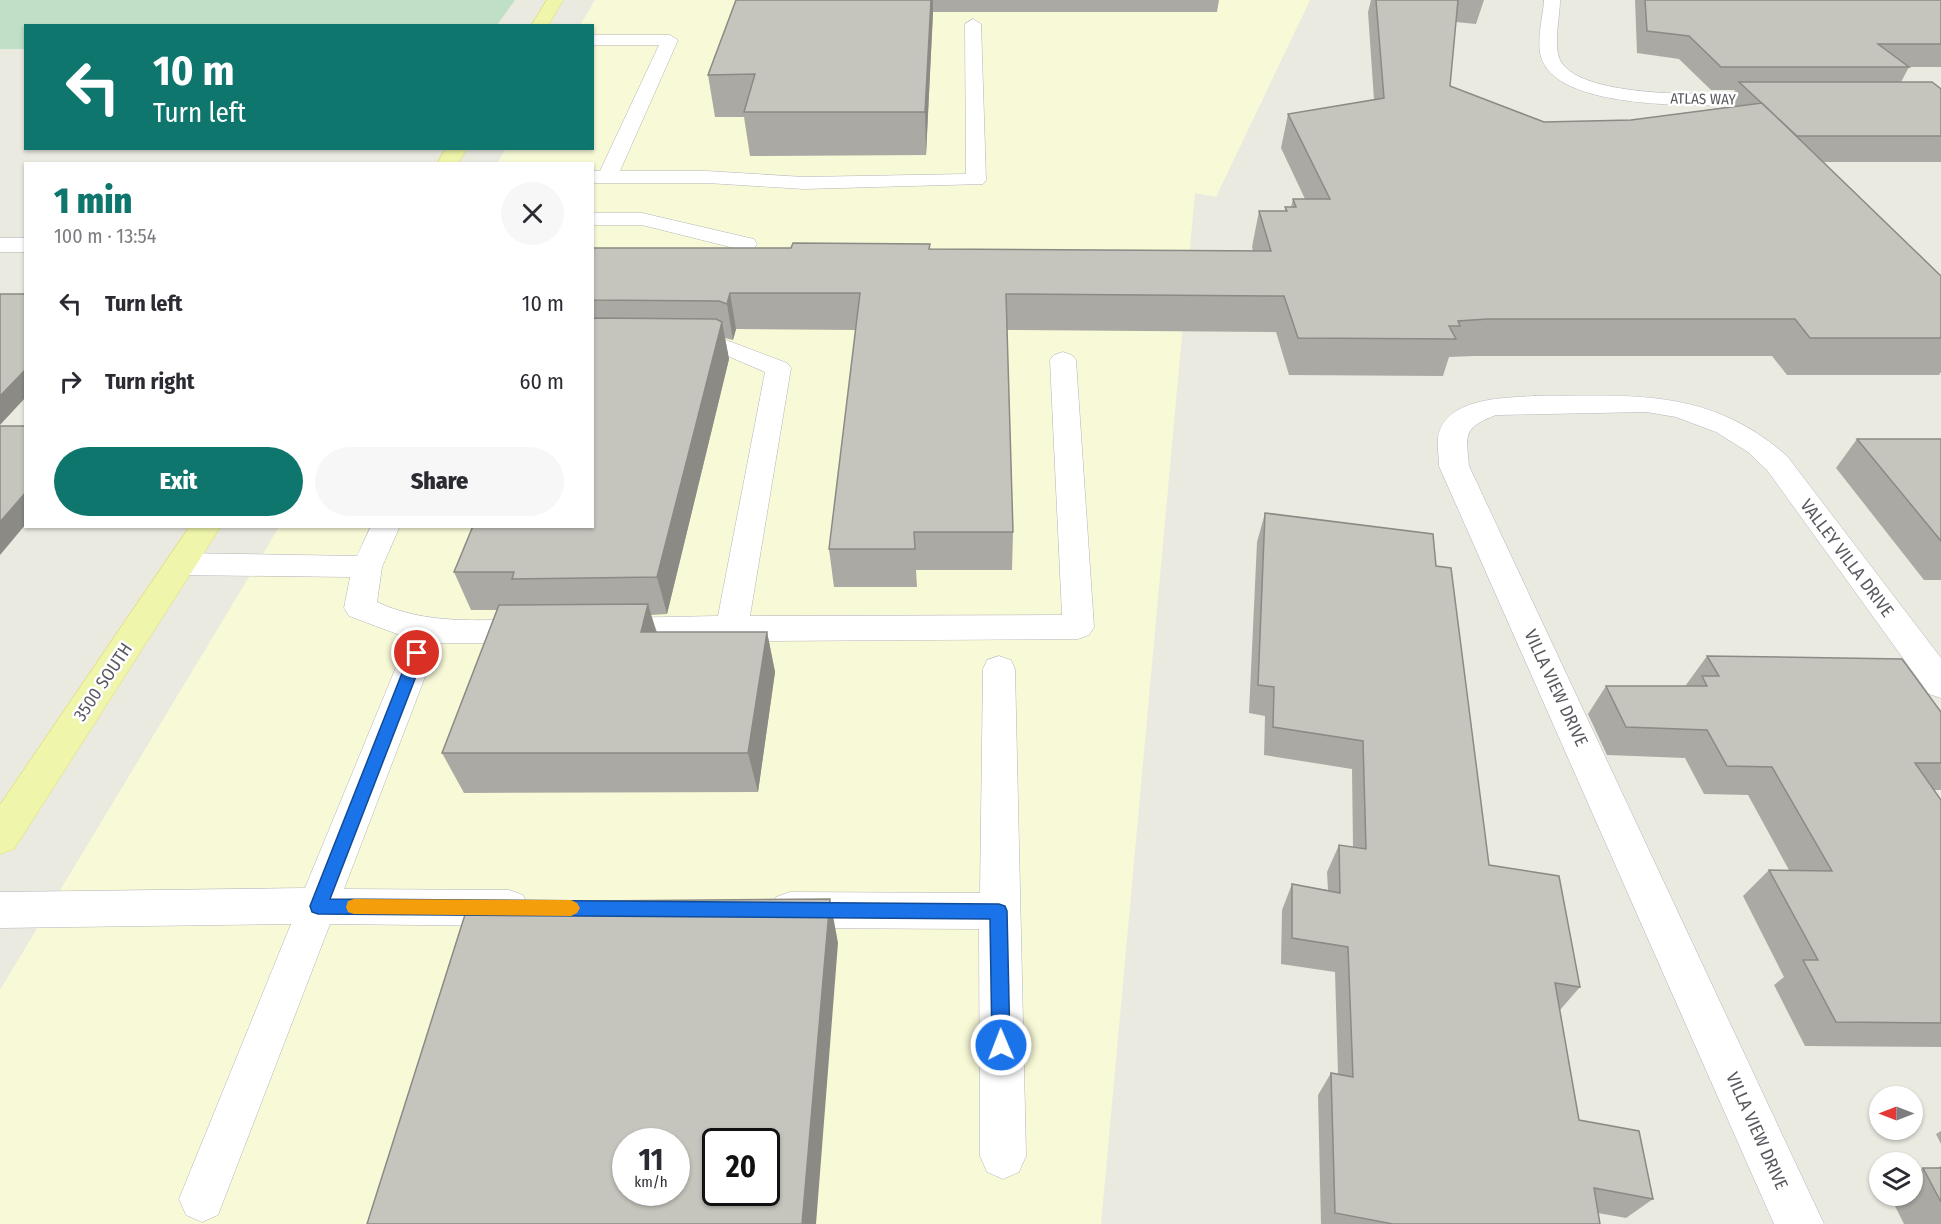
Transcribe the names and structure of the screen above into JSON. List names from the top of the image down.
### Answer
{
  "streets": {
    "main road": ["3500 SOUTH"],
    "street": ["ATLAS WAY", "VALLEY VILLA DRIVE", "VILLA VIEW DRIVE"]
  },
  "crossings": [
    ["VALLEY VILLA DRIVE", "VILLA VIEW DRIVE"]
  ],
  "north": "left",
  "page": {
    "turn": ["10 m", "Turn left"],
    "heading": ["1 min", "100 m · 13:54"],
    "list": [
      {
        "name": "Turn left",
        "value": "10 m"
      },
      {
        "name": "Turn right",
        "value": "60 m"
      }
    ],
    "buttons": ["Exit", "Share"],
    "speed": "11 km/h",
    "limit": "20"
  }
}
